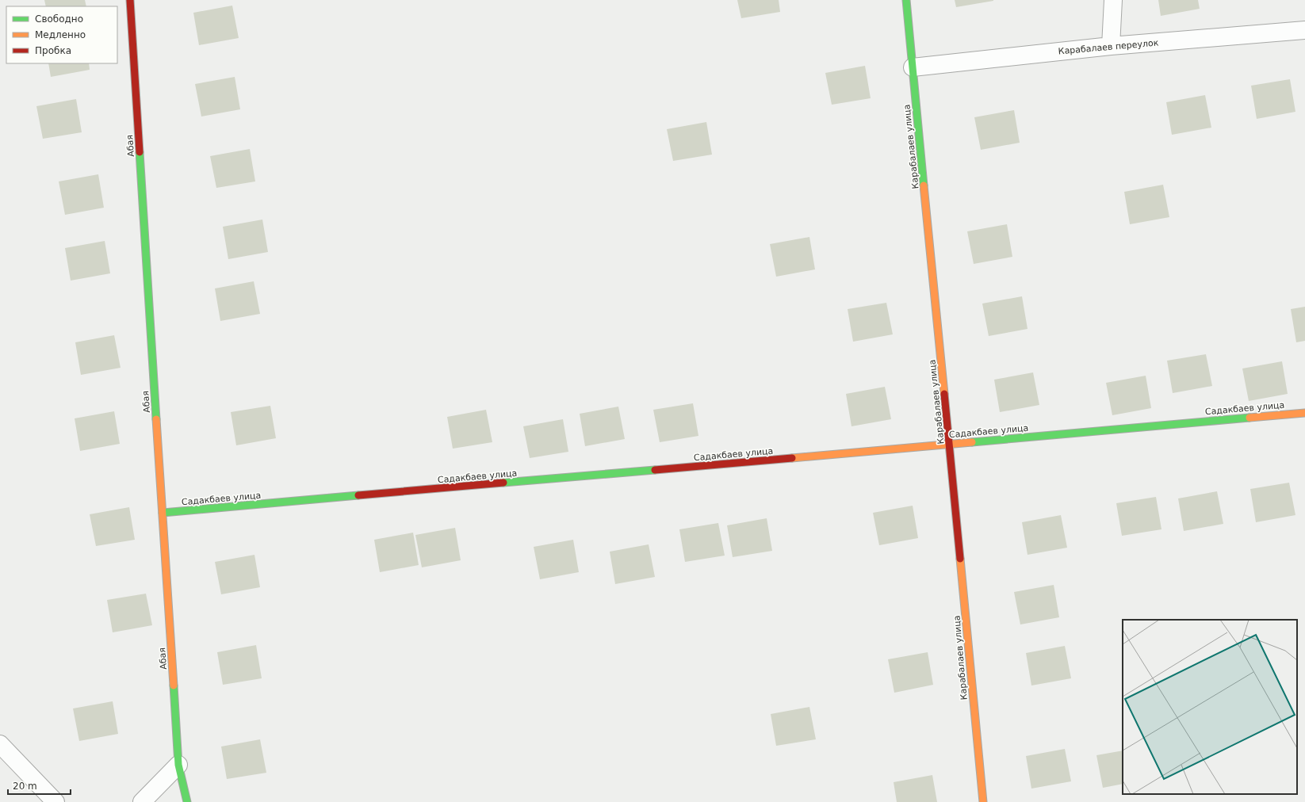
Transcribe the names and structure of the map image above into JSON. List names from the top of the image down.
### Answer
{
  "streets": {
    "street": [
      "Карабалаев переулок",
      "Абая",
      "Карабалаев улица",
      "Садакбаев улица"
    ]
  },
  "crossings": [
    ["Карабалаев переулок", "Карабалаев улица"],
    ["Абая", "Садакбаев улица"],
    ["Карабалаев улица", "Садакбаев улица"]
  ],
  "legend": ["Свободно", "Медленно", "Пробка"],
  "scale_bar": "20 m"
}
